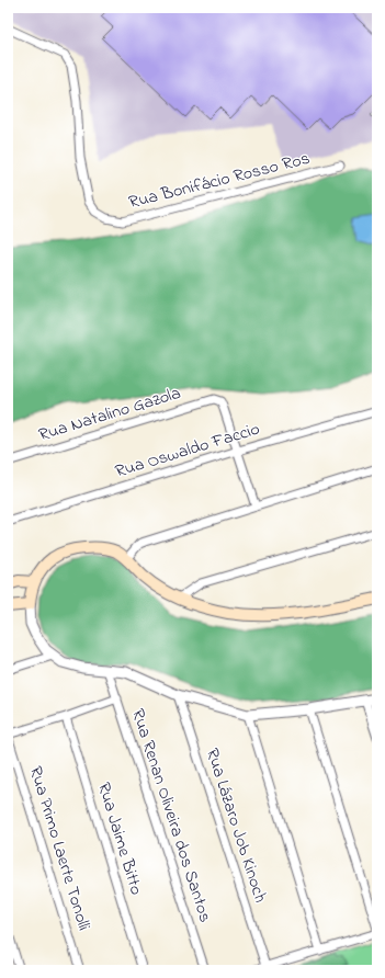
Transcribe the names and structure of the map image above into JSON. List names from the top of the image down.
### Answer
{
  "streets": {
    "street": [
      "Rua Bonifácio Rosso Ros",
      "Rua Natalino Gazola",
      "Rua Oswaldo Faccio",
      "Rua Renan Oliveira dos Santos",
      "Rua Lázaro Job Kinoch",
      "Rua Jaime Bitto",
      "Rua Primo Laerte Tonolli"
    ]
  },
  "crossings": [
    ["Rua Natalino Gazola", "Rua Oswaldo Faccio"]
  ]
}
